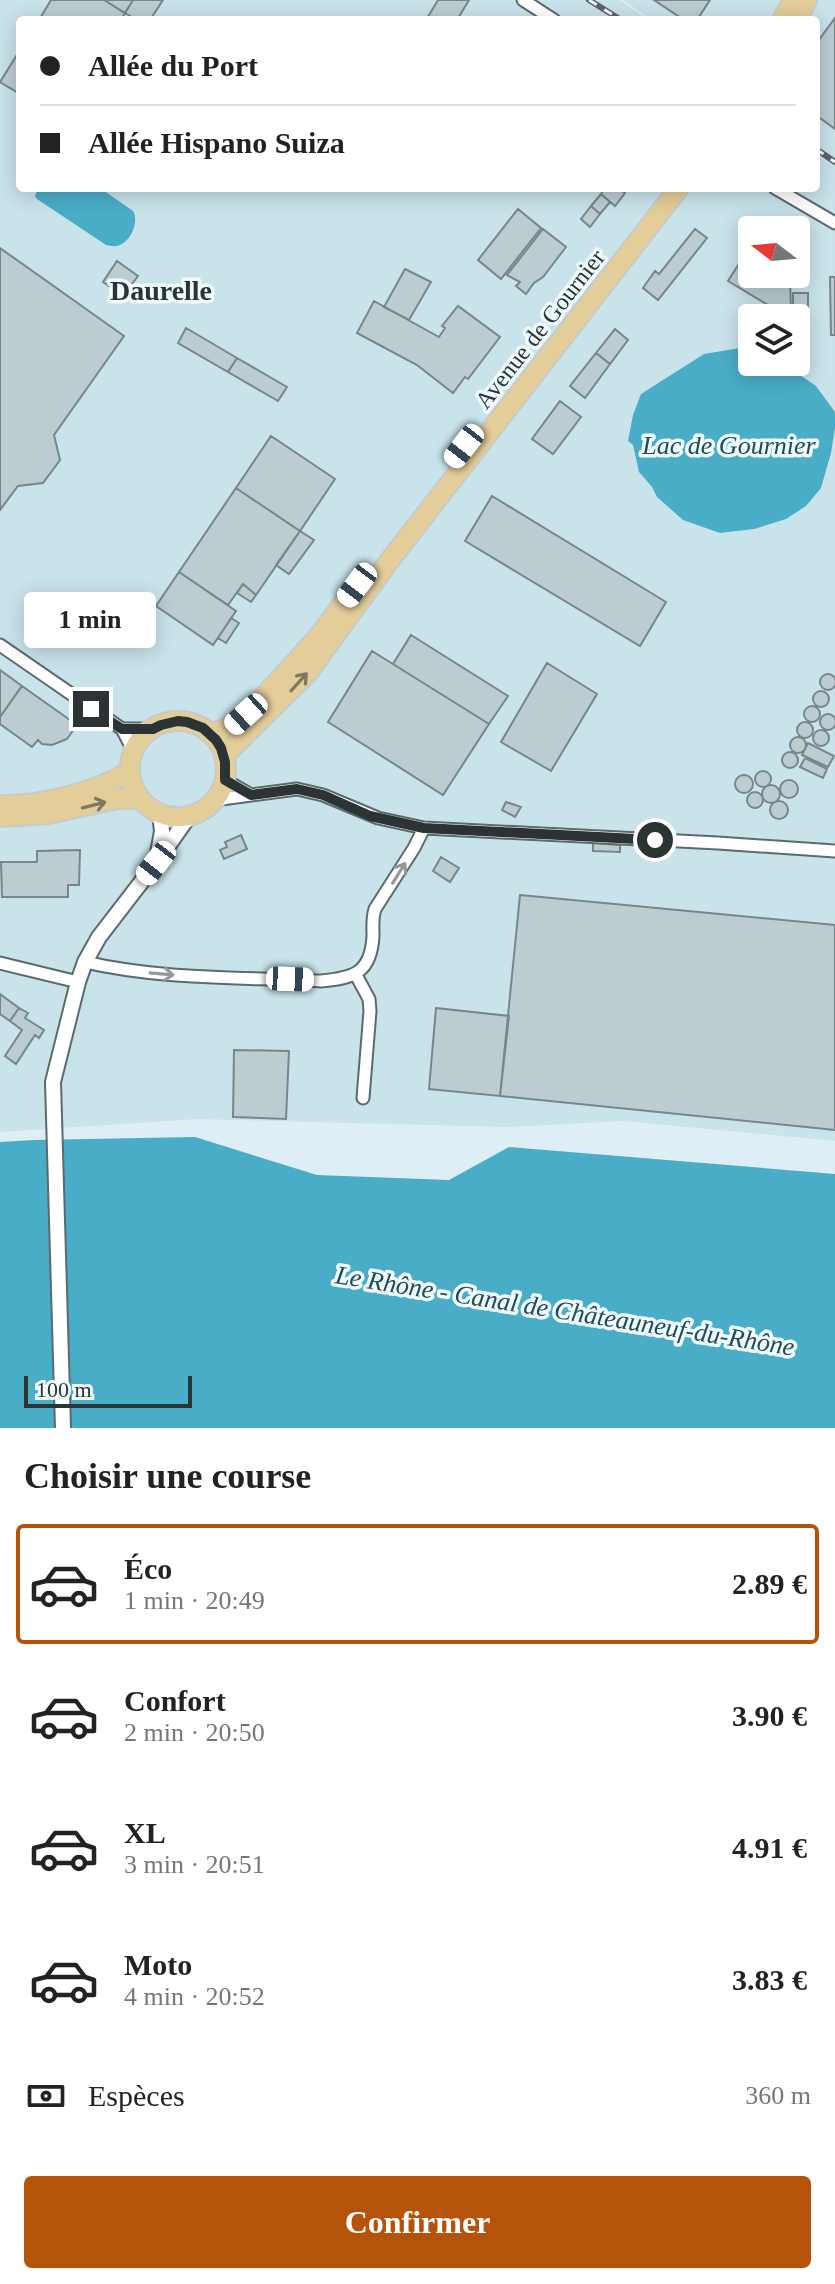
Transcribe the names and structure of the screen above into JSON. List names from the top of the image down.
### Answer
{
  "streets": {
    "main road": ["Avenue de Gournier"]
  },
  "districts": ["Daurelle"],
  "water": ["Lac de Gournier", "Le Rhône - Canal de Châteauneuf-du-Rhône"],
  "scale_bar": "100 m",
  "north": "left",
  "page": {
    "banner": ["Allée du Port", "Allée Hispano Suiza"],
    "bubble": "1 min",
    "scale": "100 m",
    "heading": "Choisir une course",
    "list": [
      {
        "name": "Éco",
        "note": "1 min · 20:49",
        "value": "2.89 €"
      },
      {
        "name": "Confort",
        "note": "2 min · 20:50",
        "value": "3.90 €"
      },
      {
        "name": "XL",
        "note": "3 min · 20:51",
        "value": "4.91 €"
      },
      {
        "name": "Moto",
        "note": "4 min · 20:52",
        "value": "3.83 €"
      }
    ],
    "pay": ["Espèces", "360 m"],
    "buttons": "Confirmer"
  }
}
